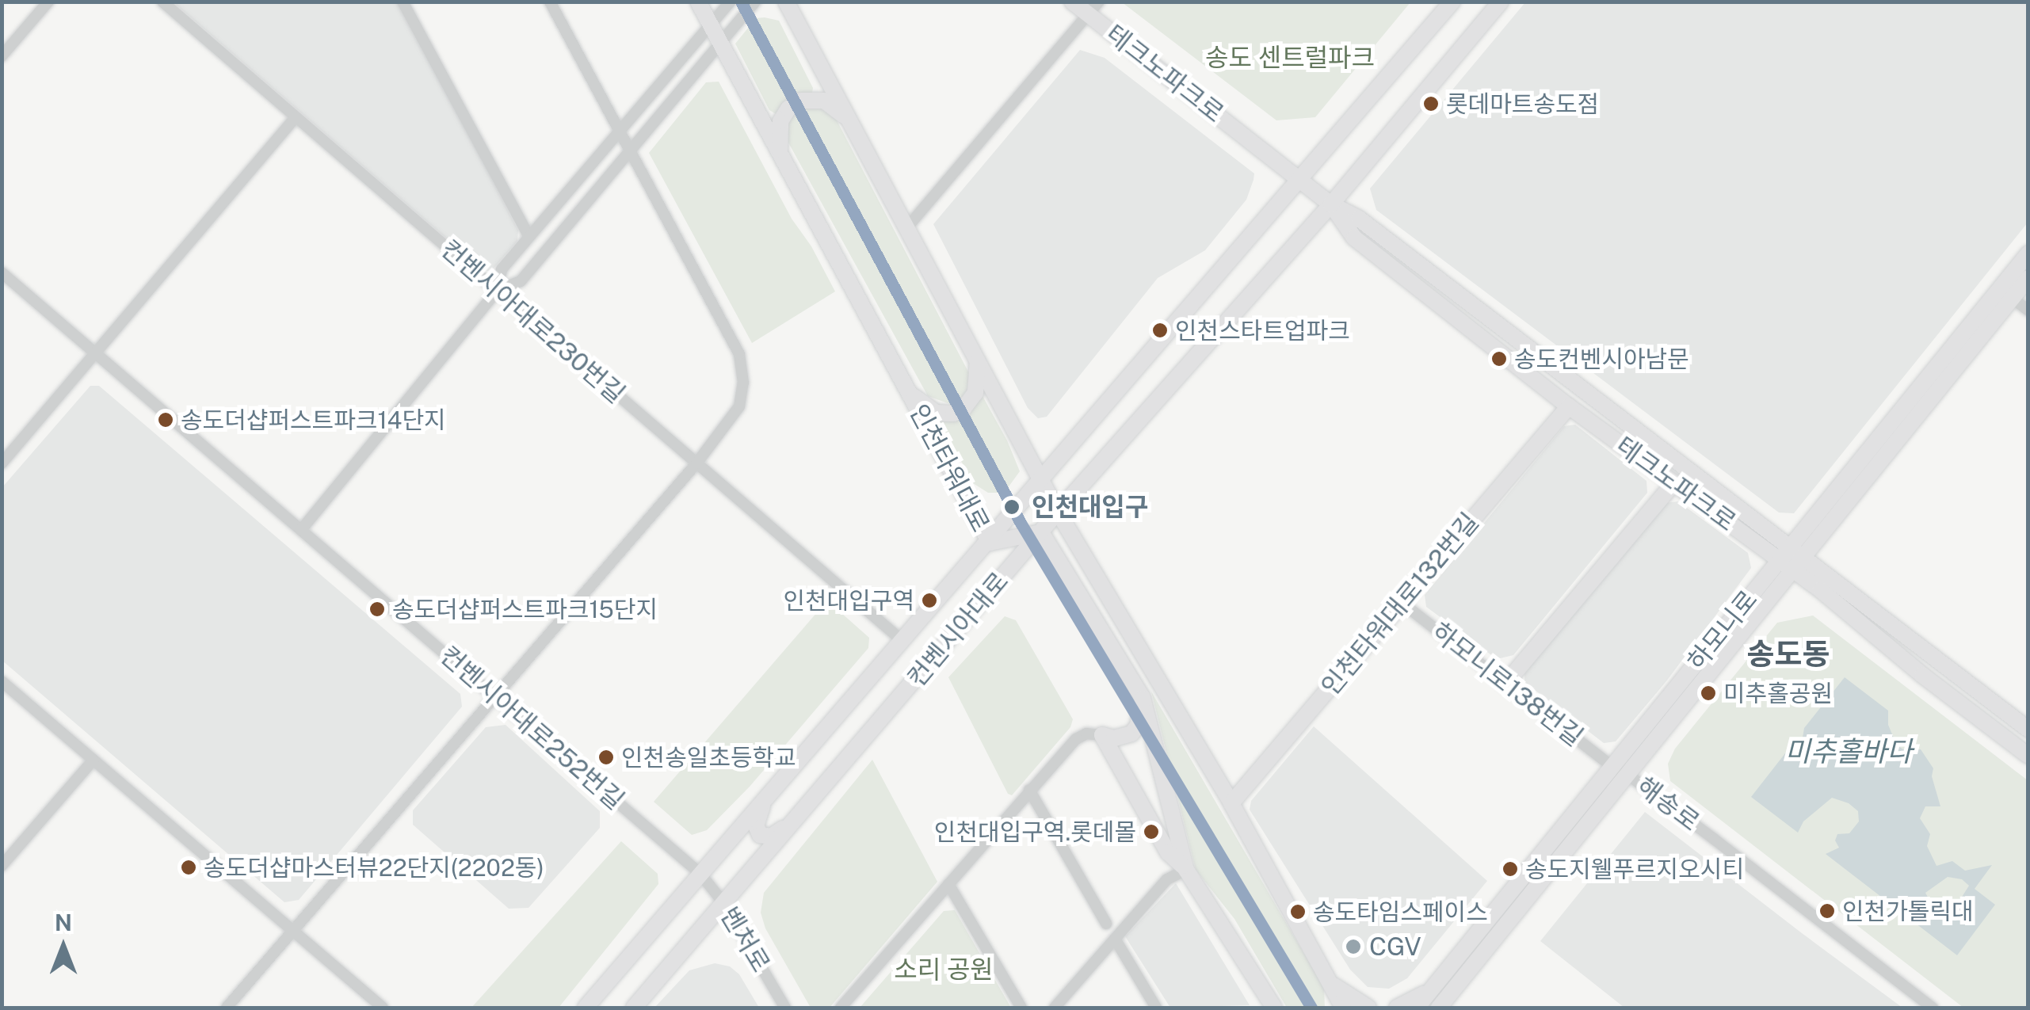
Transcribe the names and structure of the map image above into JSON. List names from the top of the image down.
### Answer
{
  "streets": {
    "main road": [
      "테크노파크로",
      "인천타워대로",
      "인천타워대로132번길",
      "컨벤시아대로",
      "하모니로"
    ],
    "street": [
      "컨벤시아대로230번길",
      "하모니로138번길",
      "컨벤시아대로252번길",
      "해송로",
      "벤처로"
    ]
  },
  "crossings": [
    ["테크노파크로", "인천타워대로132번길"],
    ["테크노파크로", "컨벤시아대로"],
    ["테크노파크로", "하모니로"],
    ["컨벤시아대로230번길", "컨벤시아대로"],
    ["인천타워대로", "컨벤시아대로"],
    ["인천타워대로132번길", "하모니로138번길"],
    ["컨벤시아대로", "컨벤시아대로252번길"],
    ["컨벤시아대로", "벤처로"],
    ["하모니로", "하모니로138번길"],
    ["하모니로", "해송로"],
    ["하모니로138번길", "해송로"],
    ["컨벤시아대로252번길", "벤처로"]
  ],
  "districts": ["송도동"],
  "water": ["미추홀바다"],
  "parks": ["송도 센트럴파크", "소리 공원"],
  "places": [
    "롯데마트송도점",
    "인천스타트업파크",
    "송도컨벤시아남문",
    "송도더샵퍼스트파크14단지",
    "인천대입구",
    "인천대입구역",
    "송도더샵퍼스트파크15단지",
    "미추홀공원",
    "인천송일초등학교",
    "인천대입구역.롯데몰",
    "송도더샵마스터뷰22단지(2202동)",
    "송도지웰푸르지오시티",
    "인천가톨릭대",
    "송도타임스페이스",
    "CGV"
  ],
  "north": "top"
}
